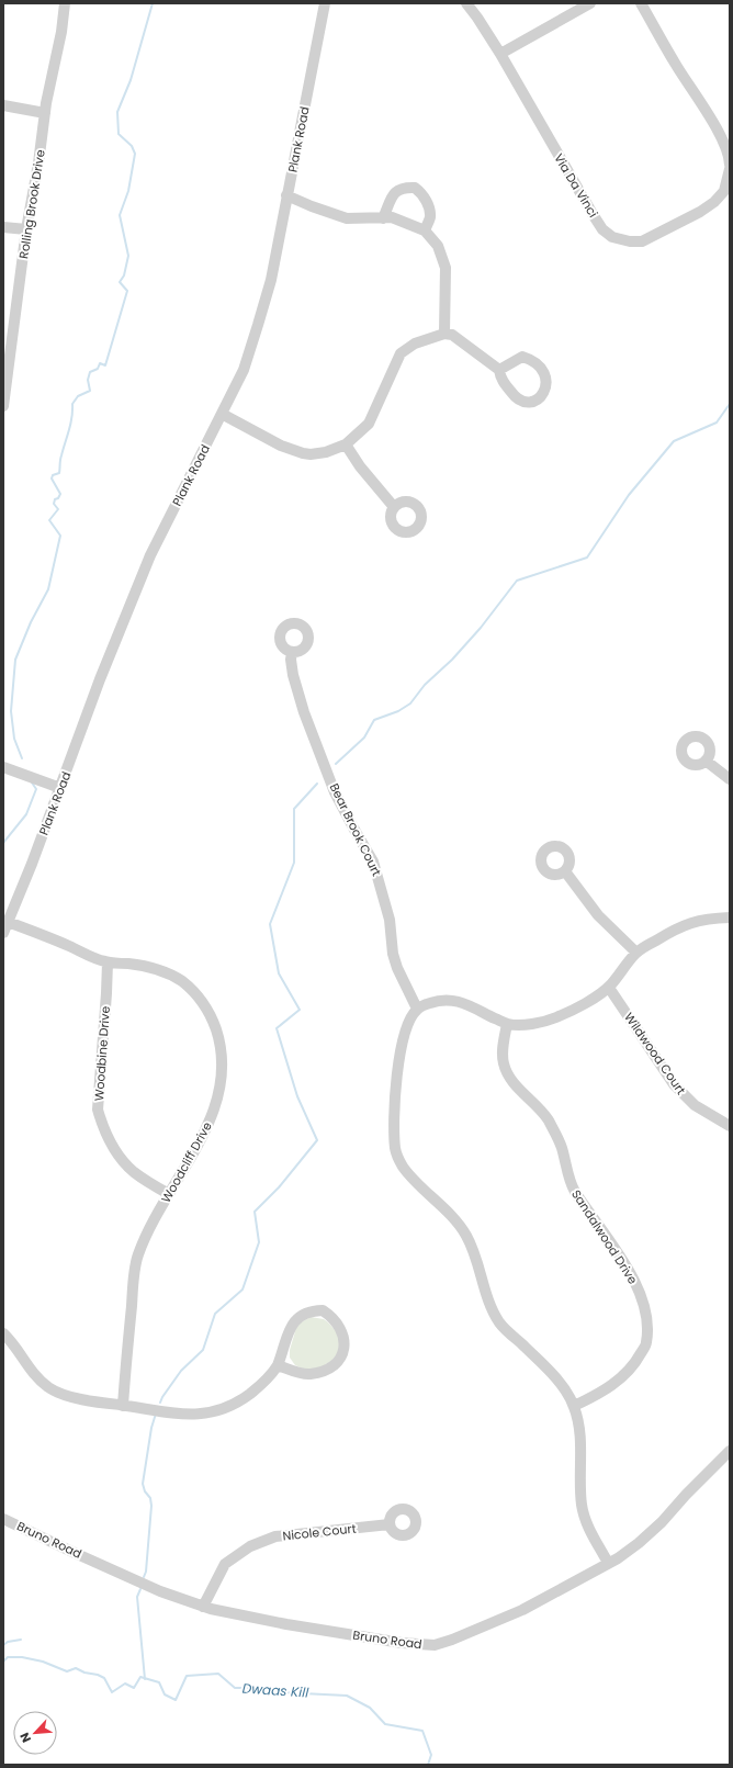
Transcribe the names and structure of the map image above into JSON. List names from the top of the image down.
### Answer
{
  "streets": {
    "street": [
      "Plank Road",
      "Via Da Vinci",
      "Rolling Brook Drive",
      "Bear Brook Court",
      "Woodbine Drive",
      "Wildwood Court",
      "Woodcliff Drive",
      "Sandalwood Drive",
      "Nicole Court",
      "Bruno Road"
    ]
  },
  "crossings": [
    ["Plank Road", "Woodcliff Drive"],
    ["Woodbine Drive", "Woodcliff Drive"],
    ["Nicole Court", "Bruno Road"]
  ],
  "water": ["Dwaas Kill"],
  "north": "bottom left"
}
